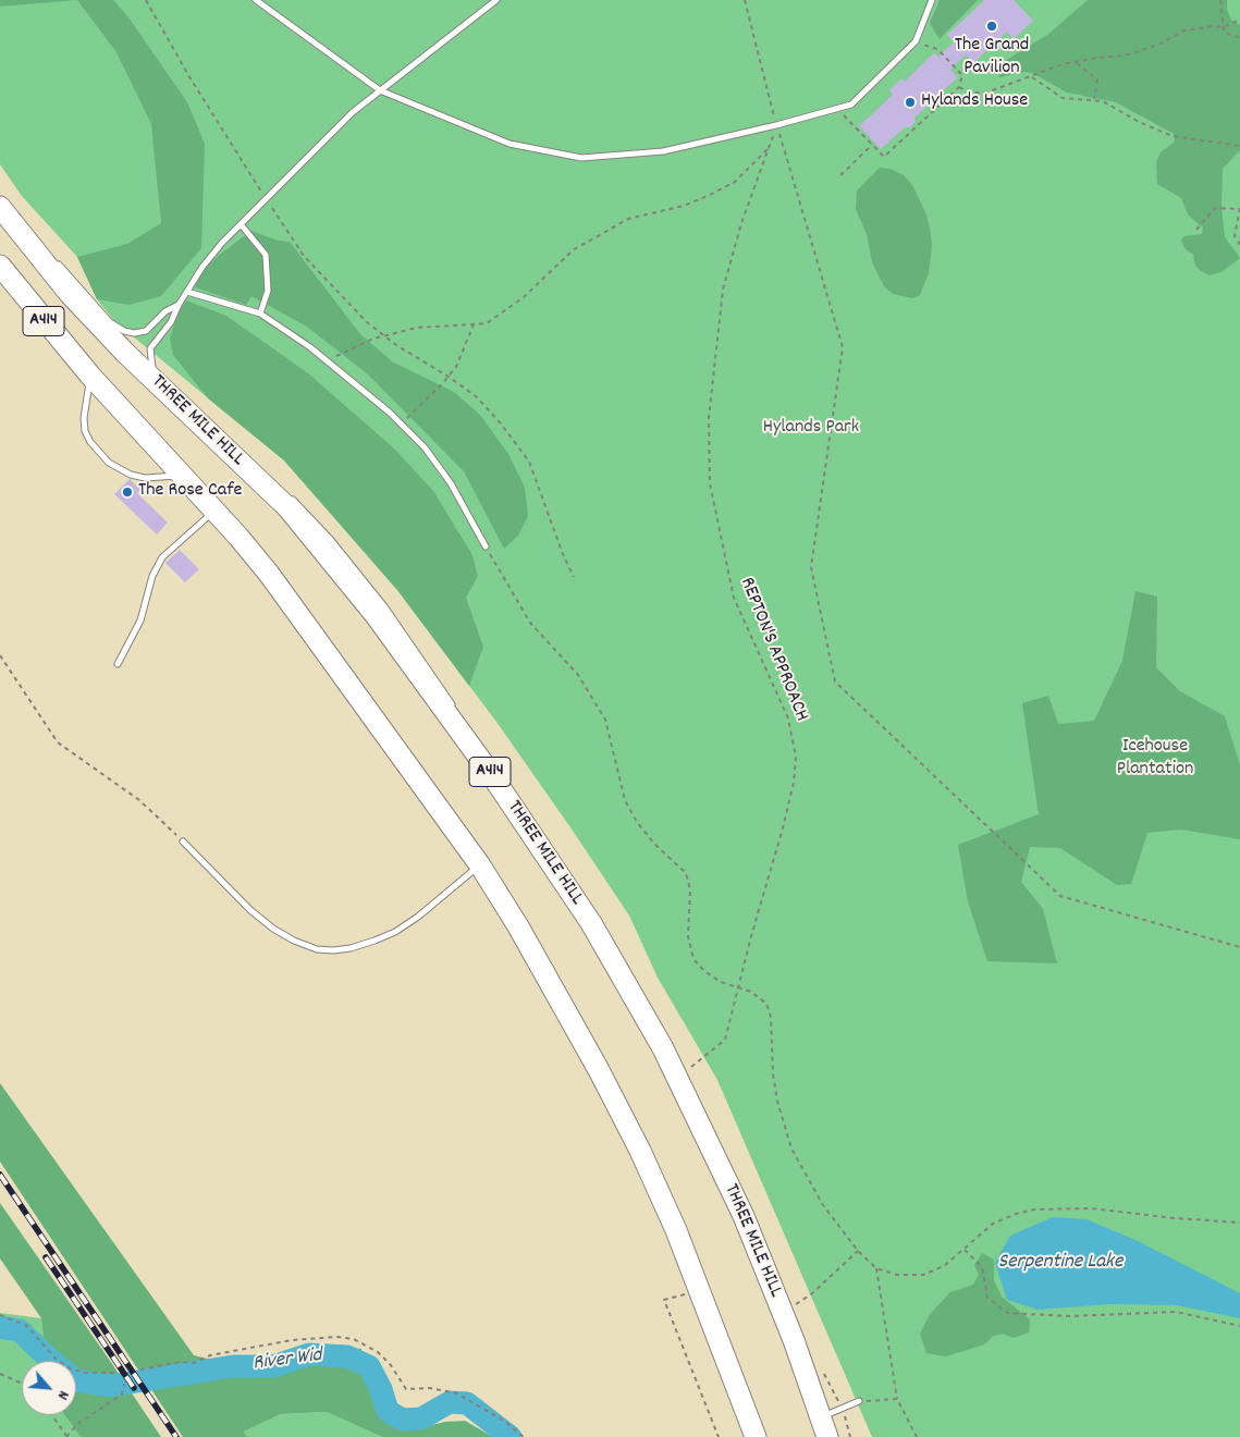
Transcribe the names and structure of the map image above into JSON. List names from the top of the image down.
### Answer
{
  "streets": {
    "highway": ["A414", "THREE MILE HILL"],
    "path": ["REPTON'S APPROACH"]
  },
  "water": ["Serpentine Lake", "River Wid"],
  "parks": ["Hylands Park", "Icehouse Plantation"],
  "places": ["The Grand Pavilion", "Hylands House", "The Rose Cafe"],
  "north": "bottom right"
}
